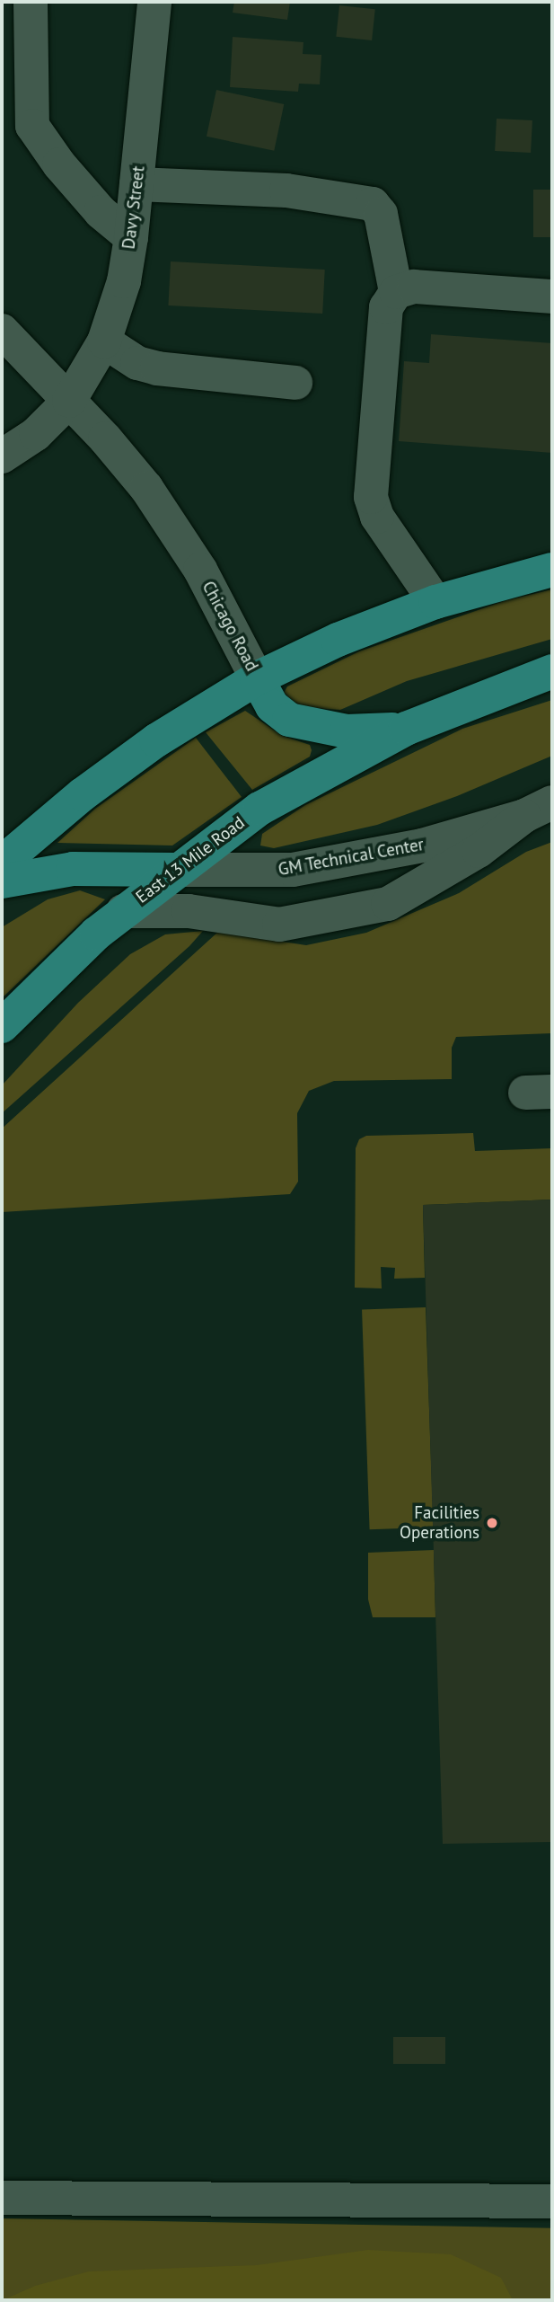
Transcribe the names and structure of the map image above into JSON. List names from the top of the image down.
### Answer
{
  "streets": {
    "main road": ["Chicago Road", "East 13 Mile Road"],
    "street": ["Davy Street", "GM Technical Center"]
  },
  "crossings": [
    ["Davy Street", "Chicago Road"],
    ["GM Technical Center", "East 13 Mile Road"]
  ],
  "places": ["Facilities Operations"]
}
